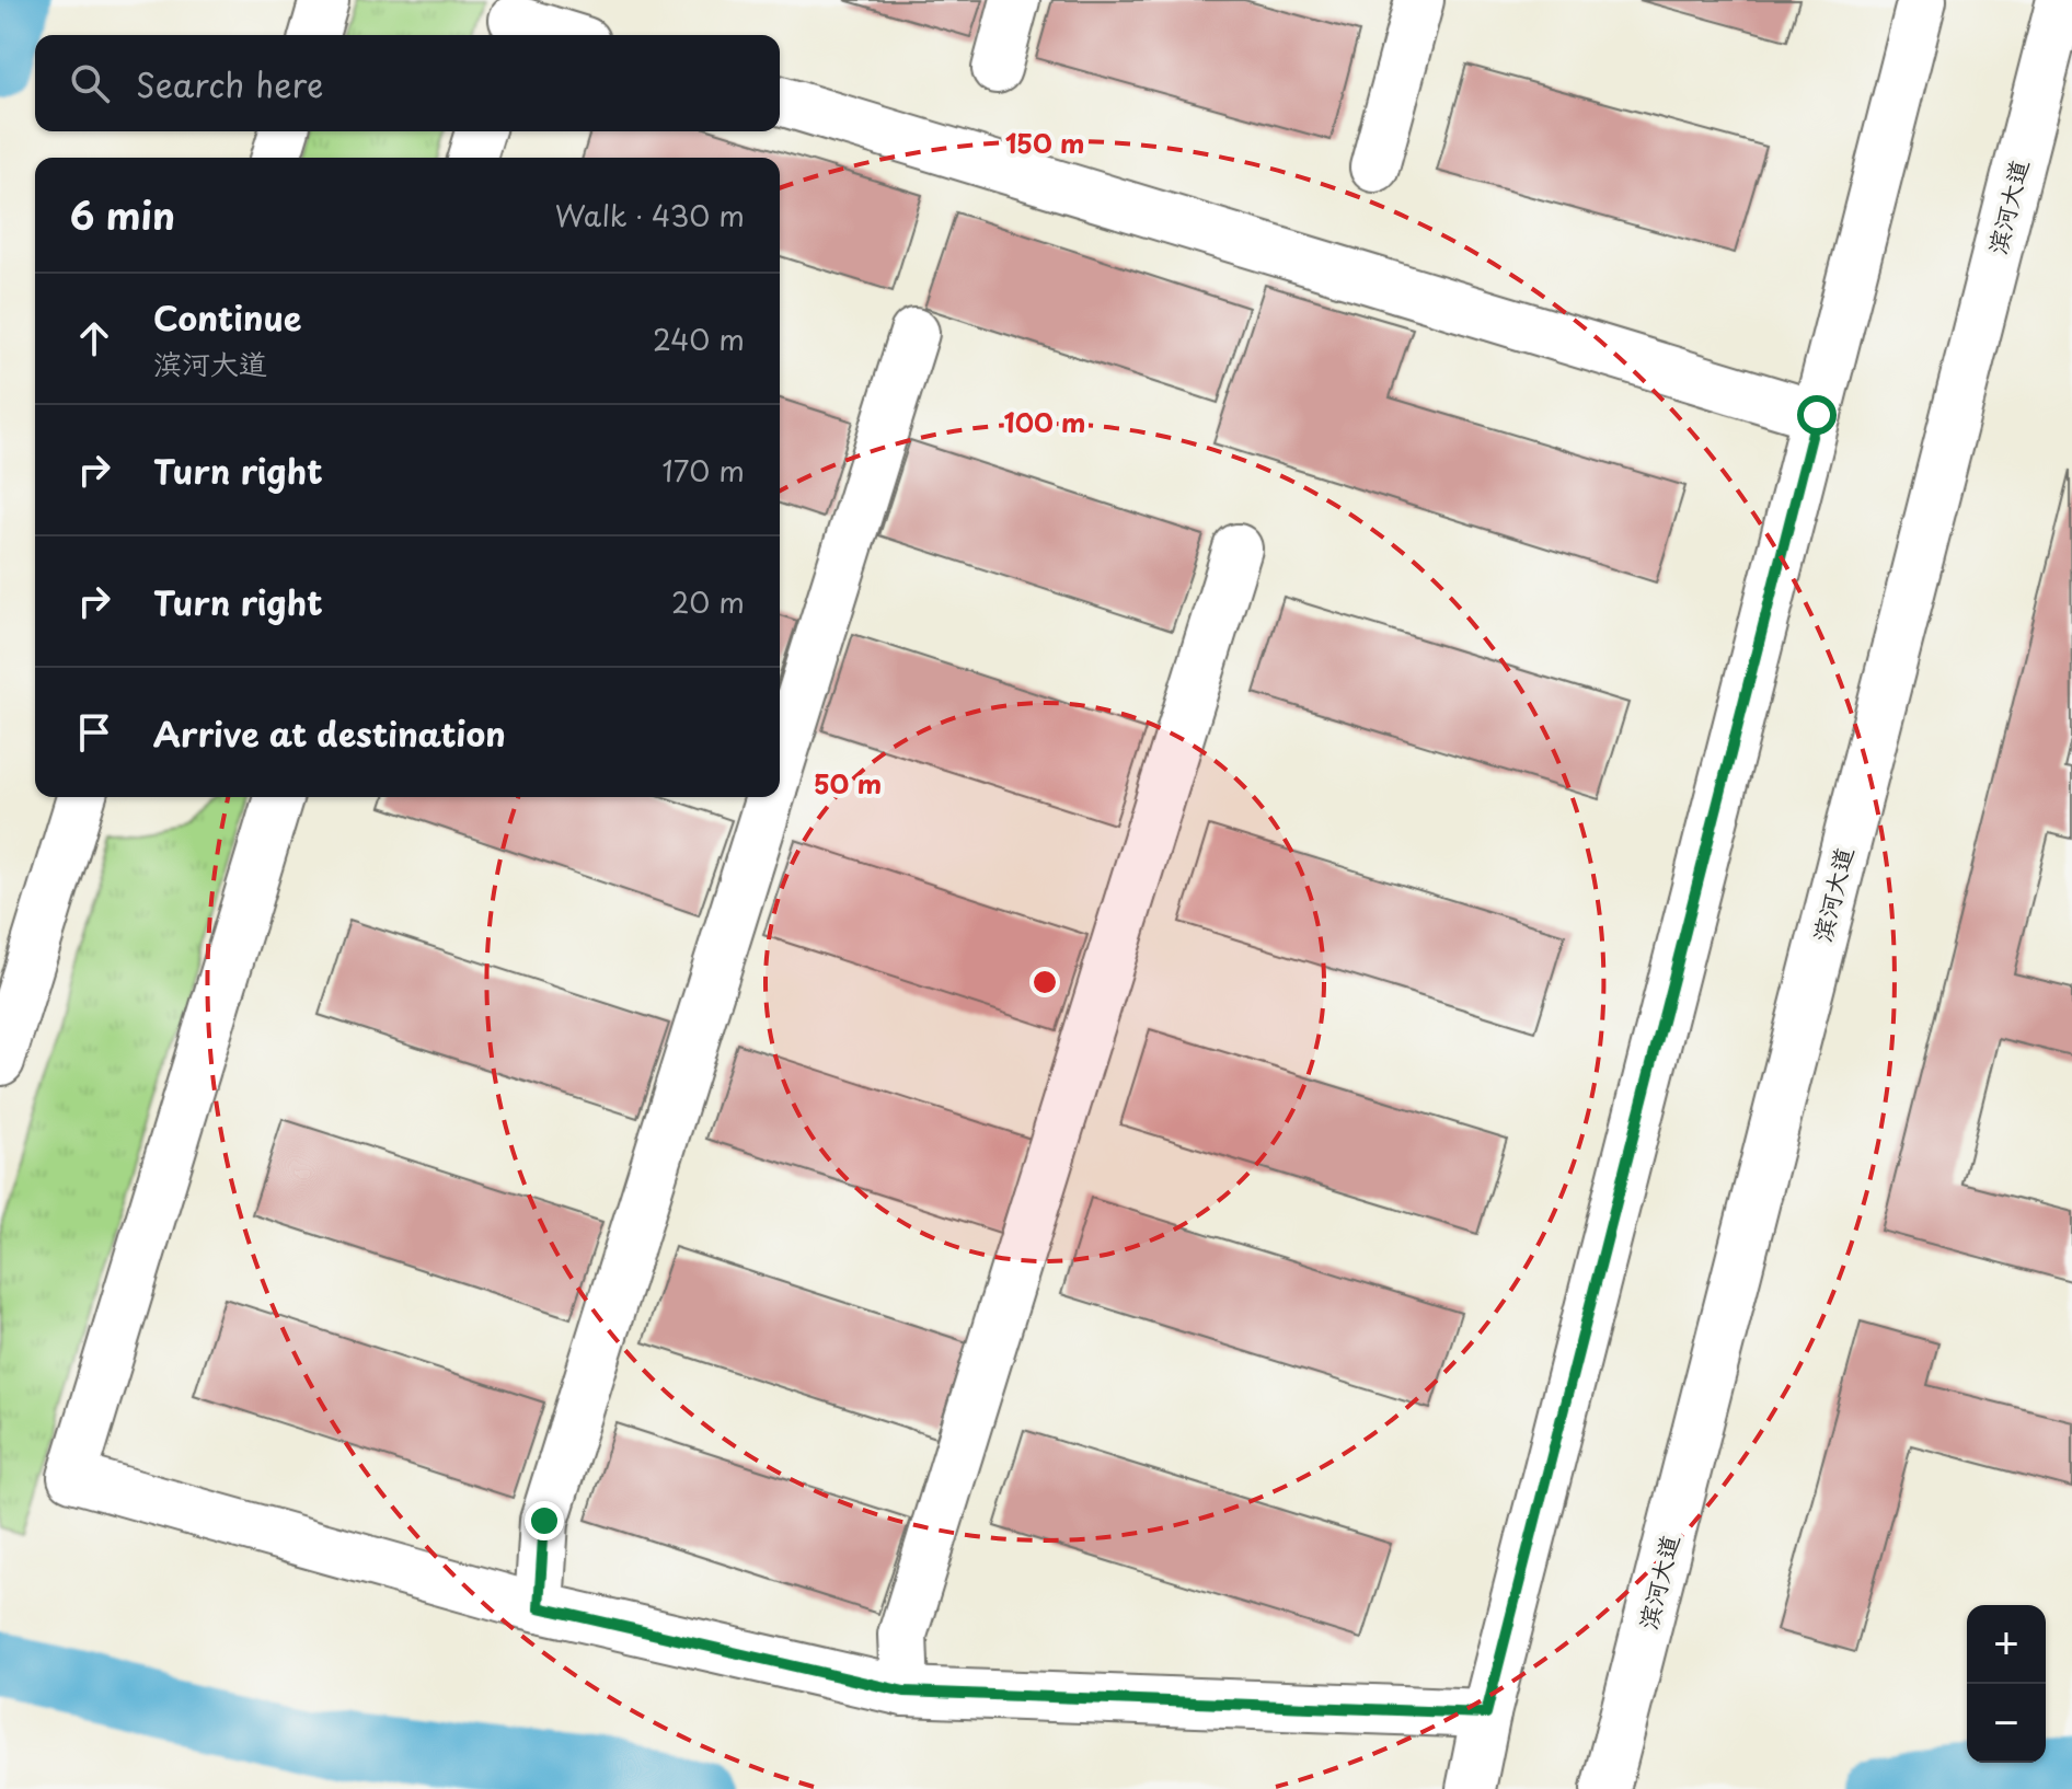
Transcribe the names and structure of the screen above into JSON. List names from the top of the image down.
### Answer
{
  "streets": {
    "street": ["滨河大道"]
  },
  "page": {
    "search": "Search here",
    "heading": ["6 min", "Walk · 430 m"],
    "list": [
      ["Continue", "滨河大道", "240 m"],
      ["Turn right", "170 m"],
      ["Turn right", "20 m"],
      "Arrive at destination"
    ],
    "map_buttons": ["+", "−"]
  },
  "rings": ["150 m", "100 m", "50 m"]
}
